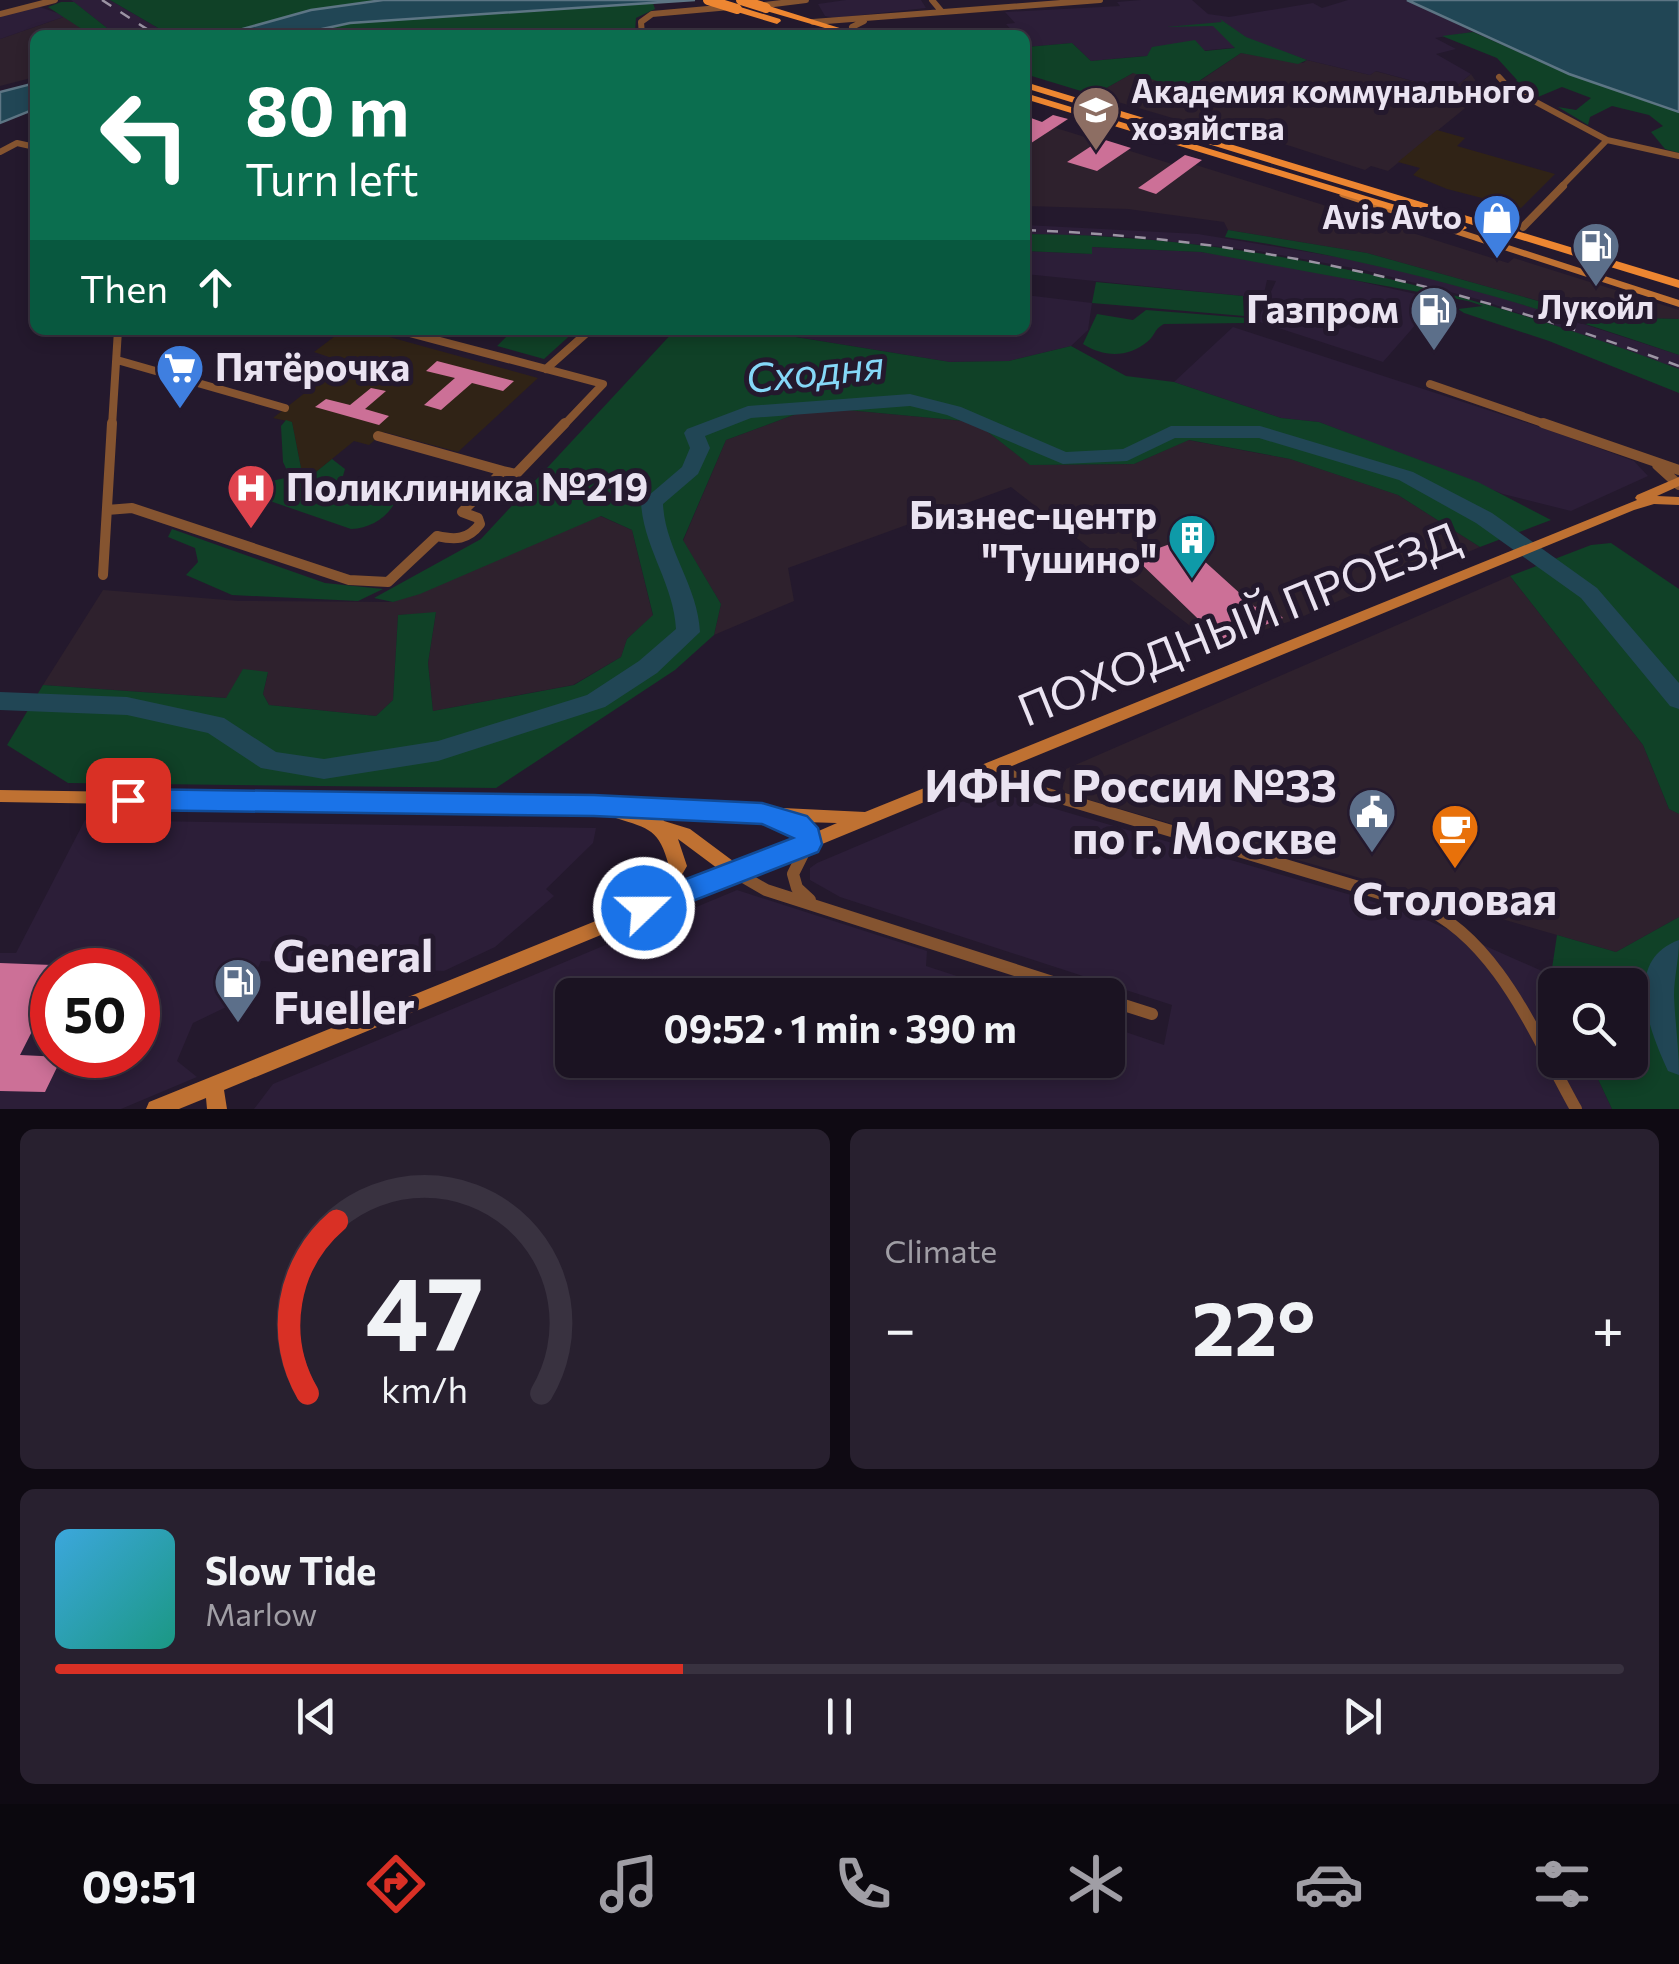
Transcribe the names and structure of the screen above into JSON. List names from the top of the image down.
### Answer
{
  "streets": {
    "main road": ["ПОХОДНЫЙ ПРОЕЗД"]
  },
  "water": ["Сходня"],
  "places": {
    "school or university": ["Академия коммунального хозяйства"],
    "shop": ["Avis Avto"],
    "fuel station": ["Лукойл", "Газпром", "General Fueller"],
    "supermarket": ["Пятёрочка"],
    "hospital": ["Поликлиника №219"],
    "building": ["Бизнес-центр \"Тушино\""],
    "public building": ["ИФНС России №33 по г. Москве"],
    "cafe": ["Столовая"]
  },
  "page": {
    "turn": ["80 m", "Turn left"],
    "then": "Then",
    "limit": "50",
    "trip": "09:52 · 1 min · 390 m",
    "tile": "Climate",
    "heat": ["−", "22°", "+"],
    "song": ["Slow Tide", "Marlow"],
    "tabs": "09:51",
    "gauge": ["47", "km/h"]
  }
}
